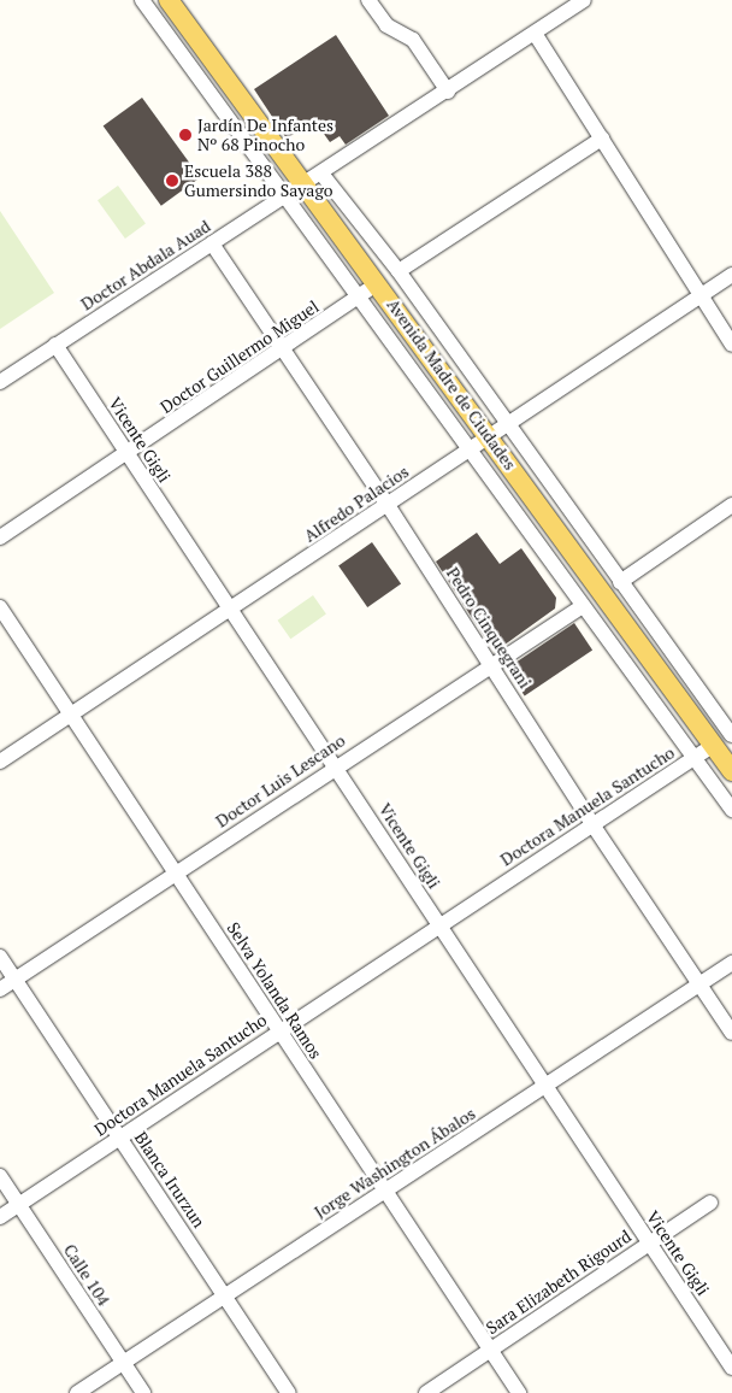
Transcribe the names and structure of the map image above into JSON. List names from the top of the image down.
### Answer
{
  "streets": {
    "main road": ["Avenida Madre de Ciudades"],
    "street": [
      "Doctor Abdala Auad",
      "Doctor Guillermo Miguel",
      "Vicente Gigli",
      "Alfredo Palacios",
      "Pedro Cinquegrani",
      "Doctor Luis Lescano",
      "Doctora Manuela Santucho",
      "Selva Yolanda Ramos",
      "Jorge Washington Ábalos",
      "Blanca Irurzun",
      "Calle 104",
      "Sara Elizabeth Rigourd"
    ]
  },
  "crossings": [
    ["Doctor Abdala Auad", "Avenida Madre de Ciudades"],
    ["Doctor Abdala Auad", "Vicente Gigli"],
    ["Doctor Abdala Auad", "Pedro Cinquegrani"],
    ["Doctor Guillermo Miguel", "Avenida Madre de Ciudades"],
    ["Doctor Guillermo Miguel", "Vicente Gigli"],
    ["Doctor Guillermo Miguel", "Pedro Cinquegrani"],
    ["Avenida Madre de Ciudades", "Alfredo Palacios"],
    ["Avenida Madre de Ciudades", "Doctora Manuela Santucho"],
    ["Vicente Gigli", "Alfredo Palacios"],
    ["Vicente Gigli", "Doctor Luis Lescano"],
    ["Vicente Gigli", "Doctora Manuela Santucho"],
    ["Vicente Gigli", "Jorge Washington Ábalos"],
    ["Vicente Gigli", "Sara Elizabeth Rigourd"],
    ["Alfredo Palacios", "Pedro Cinquegrani"],
    ["Alfredo Palacios", "Selva Yolanda Ramos"],
    ["Pedro Cinquegrani", "Doctor Luis Lescano"],
    ["Pedro Cinquegrani", "Doctora Manuela Santucho"],
    ["Pedro Cinquegrani", "Jorge Washington Ábalos"],
    ["Doctor Luis Lescano", "Selva Yolanda Ramos"],
    ["Doctor Luis Lescano", "Blanca Irurzun"],
    ["Doctora Manuela Santucho", "Selva Yolanda Ramos"],
    ["Doctora Manuela Santucho", "Blanca Irurzun"],
    ["Doctora Manuela Santucho", "Calle 104"],
    ["Selva Yolanda Ramos", "Jorge Washington Ábalos"],
    ["Selva Yolanda Ramos", "Sara Elizabeth Rigourd"],
    ["Jorge Washington Ábalos", "Blanca Irurzun"],
    ["Jorge Washington Ábalos", "Calle 104"]
  ],
  "places": ["Jardín De Infantes Nº 68 Pinocho", "Escuela 388 Gumersindo Sayago"]
}
